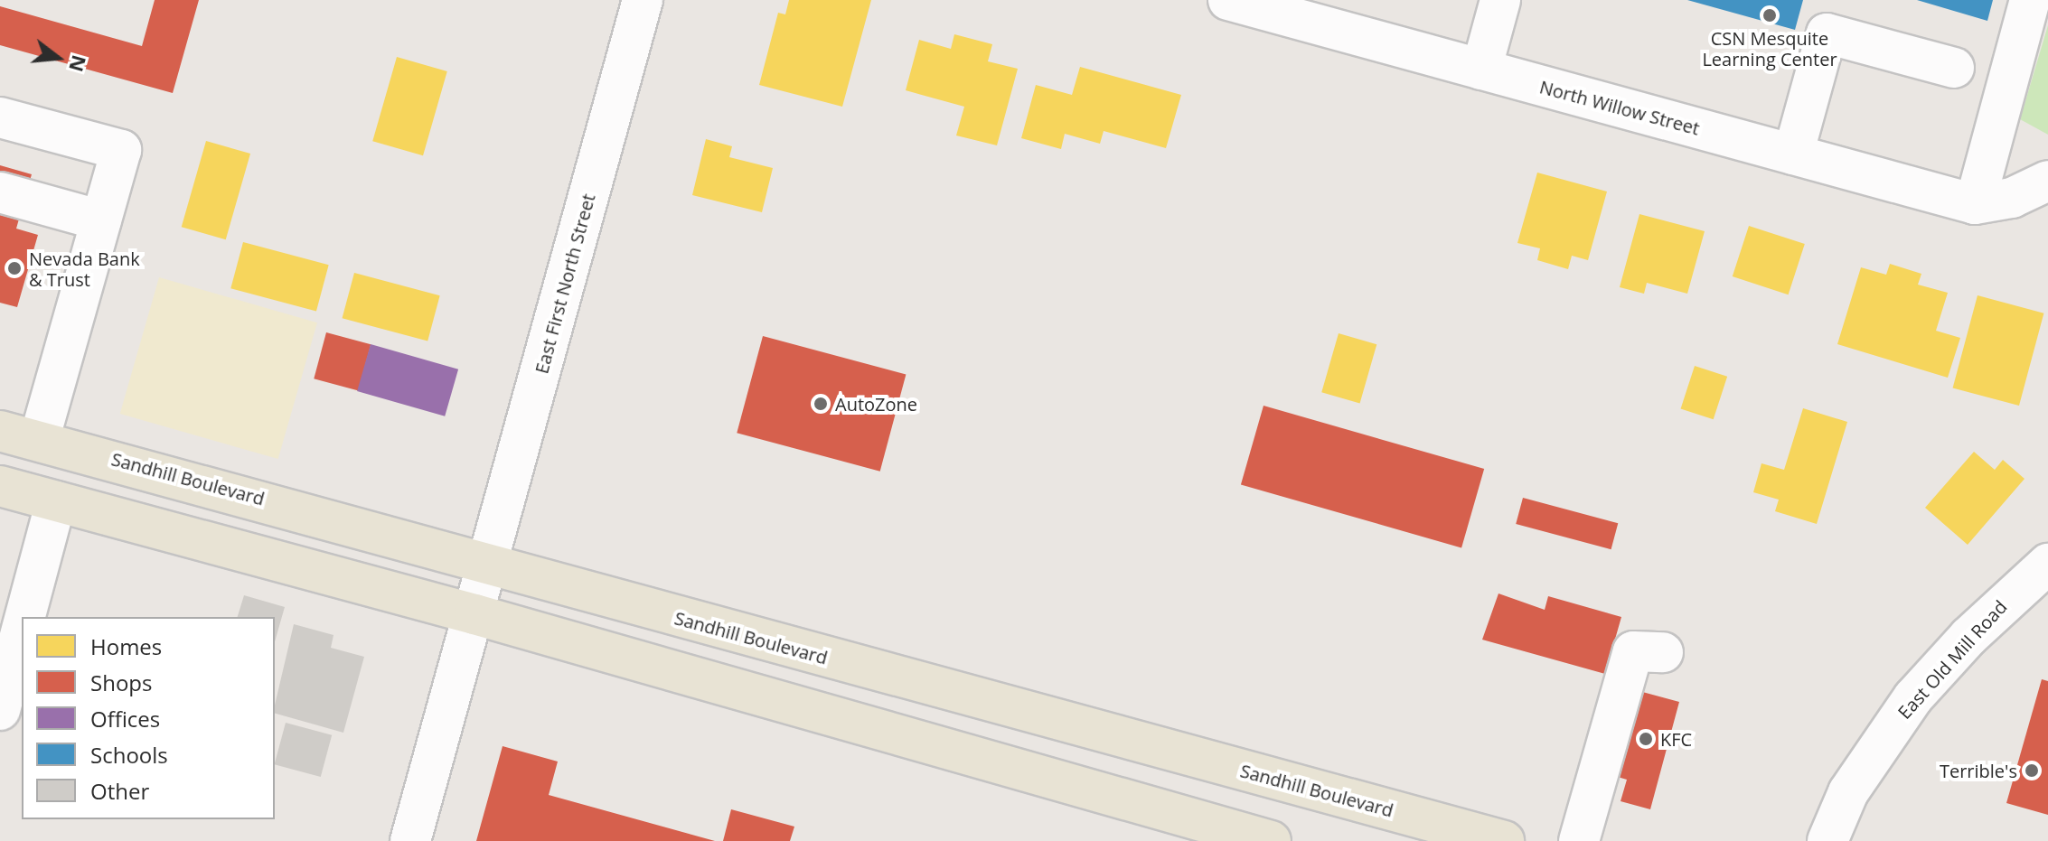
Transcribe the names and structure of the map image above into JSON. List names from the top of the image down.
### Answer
{
  "streets": {
    "main road": ["Sandhill Boulevard"],
    "street": ["North Willow Street", "East First North Street", "East Old Mill Road"]
  },
  "crossings": [
    ["East First North Street", "Sandhill Boulevard"]
  ],
  "places": [
    "CSN Mesquite Learning Center",
    "Nevada Bank & Trust",
    "AutoZone",
    "KFC",
    "Terrible's"
  ],
  "legend": [
    "Homes",
    "Shops",
    "Offices",
    "Schools",
    "Other"
  ],
  "north": "right"
}
